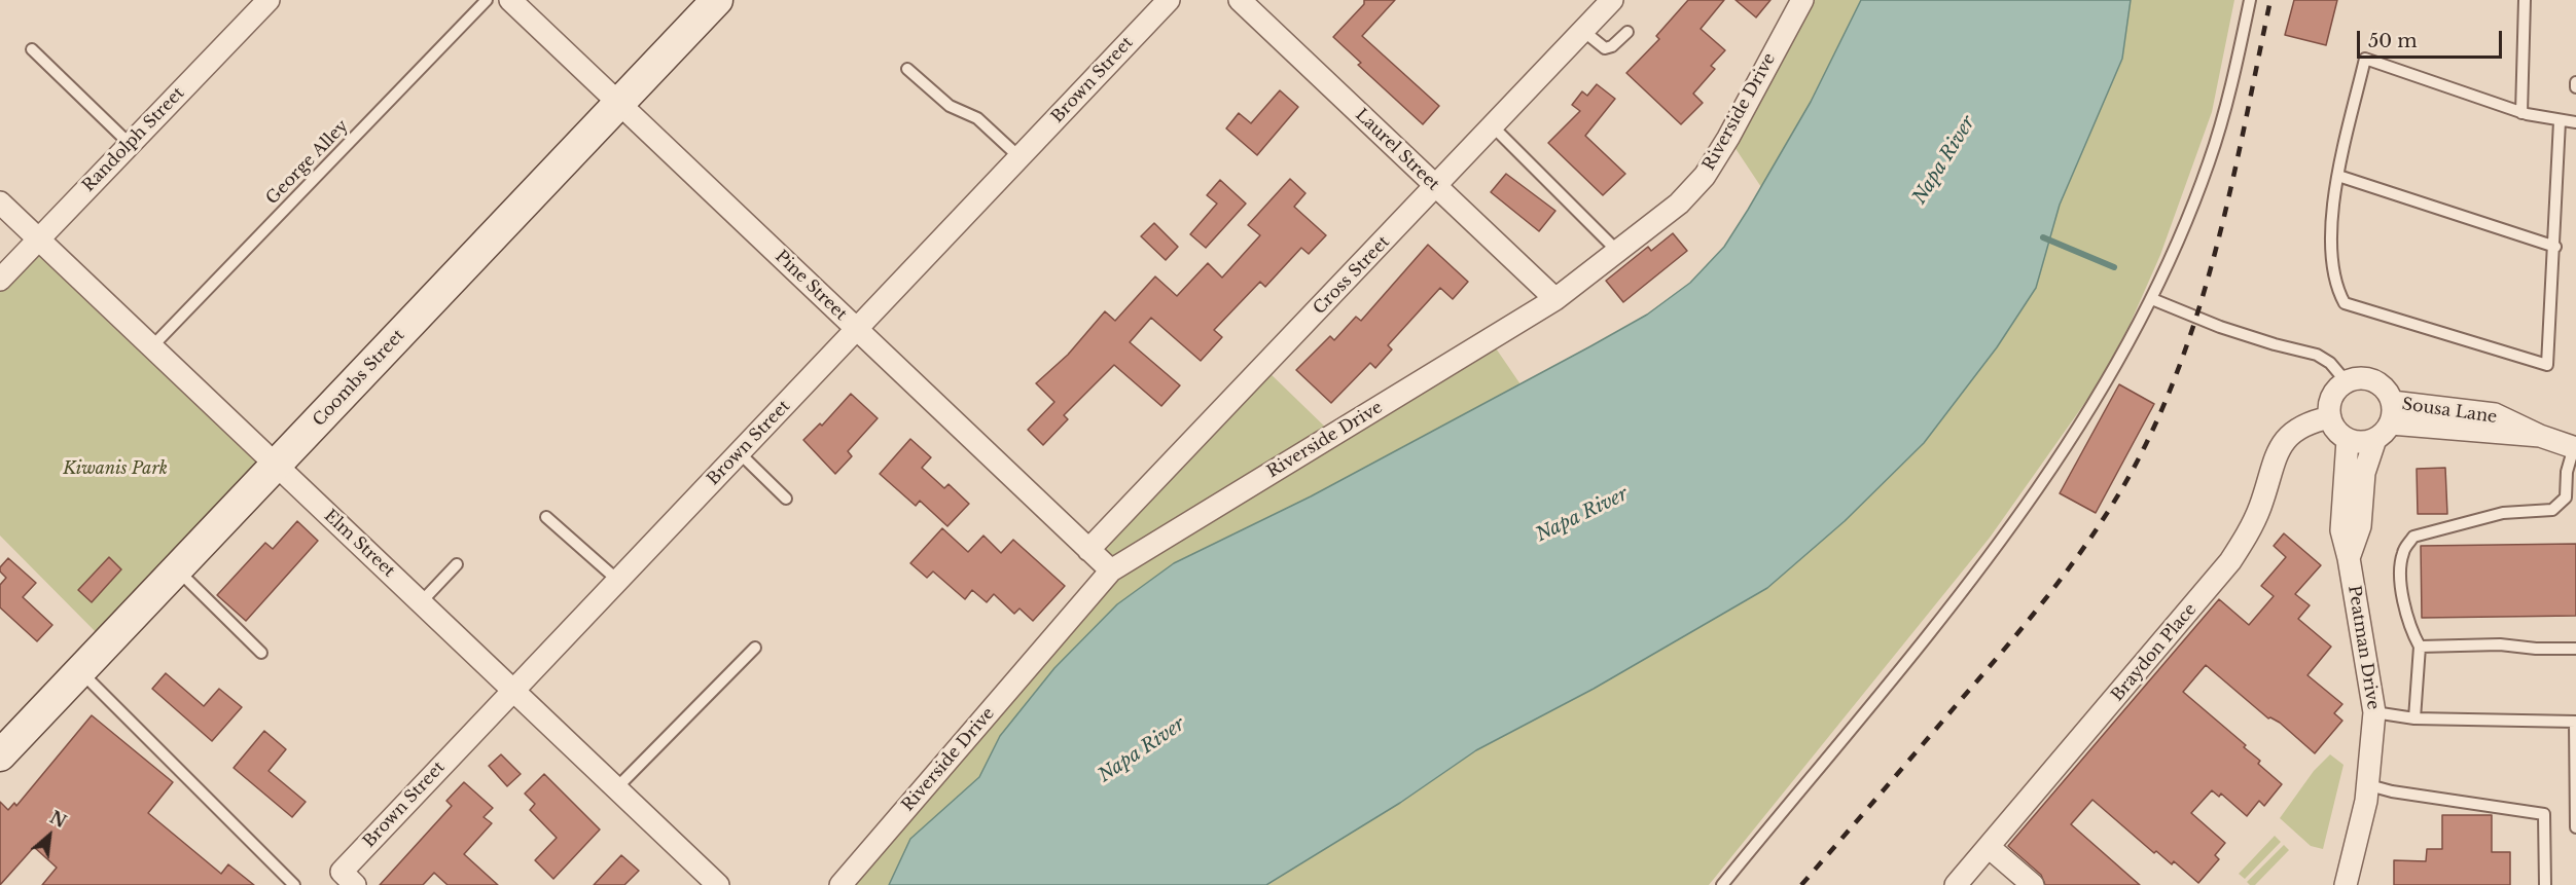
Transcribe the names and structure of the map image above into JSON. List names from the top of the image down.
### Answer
{
  "streets": {
    "street": [
      "Brown Street",
      "Riverside Drive",
      "Randolph Street",
      "Laurel Street",
      "Cross Street",
      "Pine Street",
      "Coombs Street",
      "Sousa Lane",
      "Elm Street",
      "Peatman Drive",
      "Braydon Place"
    ],
    "lane": ["George Alley"]
  },
  "crossings": [
    ["Brown Street", "Pine Street"],
    ["Brown Street", "Elm Street"],
    ["Riverside Drive", "Laurel Street"],
    ["Riverside Drive", "Pine Street"],
    ["Randolph Street", "Elm Street"],
    ["Laurel Street", "Cross Street"],
    ["George Alley", "Elm Street"],
    ["Cross Street", "Pine Street"],
    ["Pine Street", "Coombs Street"],
    ["Coombs Street", "Elm Street"],
    ["Sousa Lane", "Peatman Drive"],
    ["Sousa Lane", "Braydon Place"],
    ["Peatman Drive", "Braydon Place"]
  ],
  "water": ["Napa River"],
  "parks": ["Kiwanis Park"],
  "scale_bar": "50 m",
  "north": "top right"
}
